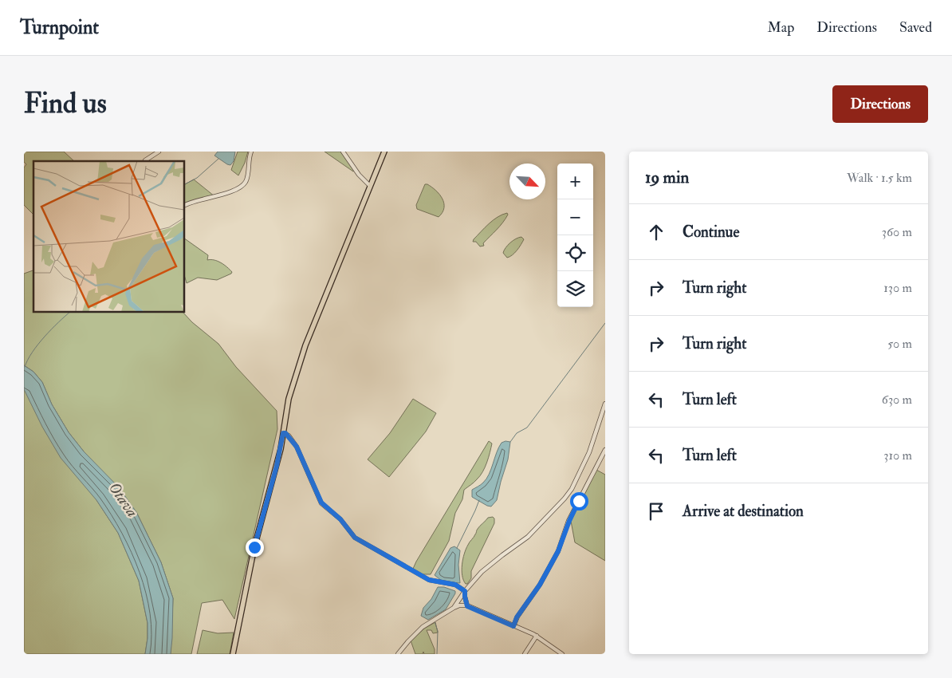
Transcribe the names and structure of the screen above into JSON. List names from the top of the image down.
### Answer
{
  "water": ["Otava"],
  "north": "bottom right",
  "page": {
    "header": "Turnpoint",
    "nav": ["Map", "Directions", "Saved"],
    "buttons": "Directions",
    "title": "Find us",
    "heading": ["19 min", "Walk · 1.5 km"],
    "map_buttons": ["+", "−"],
    "list": [
      ["Continue", "360 m"],
      ["Turn right", "130 m"],
      ["Turn right", "50 m"],
      ["Turn left", "630 m"],
      ["Turn left", "310 m"],
      "Arrive at destination"
    ]
  }
}
